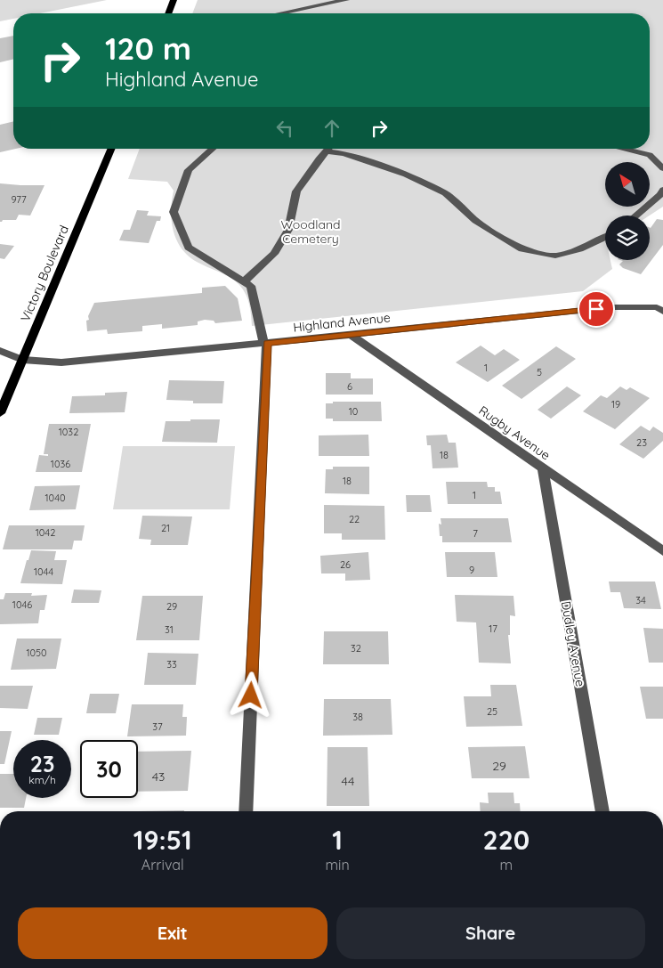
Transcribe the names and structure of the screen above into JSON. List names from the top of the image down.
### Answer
{
  "streets": {
    "main road": ["Victory Boulevard"],
    "street": ["Highland Avenue", "Rugby Avenue", "Dudley Avenue"]
  },
  "crossings": [
    ["Victory Boulevard", "Highland Avenue"],
    ["Highland Avenue", "Rugby Avenue"],
    ["Rugby Avenue", "Dudley Avenue"]
  ],
  "parks": ["Woodland Cemetery"],
  "house_numbers": [
    "977",
    "1",
    "5",
    "6",
    "19",
    "10",
    "1032",
    "23",
    "18",
    "1036",
    "18",
    "1",
    "1040",
    "22",
    "21",
    "1042",
    "7",
    "26",
    "9",
    "1044",
    "34",
    "1046",
    "29",
    "17",
    "31",
    "32",
    "1050",
    "33",
    "25",
    "38",
    "37",
    "29",
    "43",
    "44"
  ],
  "north": "top left",
  "page": {
    "turn": ["120 m", "Highland Avenue"],
    "speed": "23 km/h",
    "limit": "30",
    "eta": [
      "19:51",
      "Arrival",
      "1",
      "min",
      "220",
      "m"
    ],
    "buttons": ["Exit", "Share"]
  }
}
